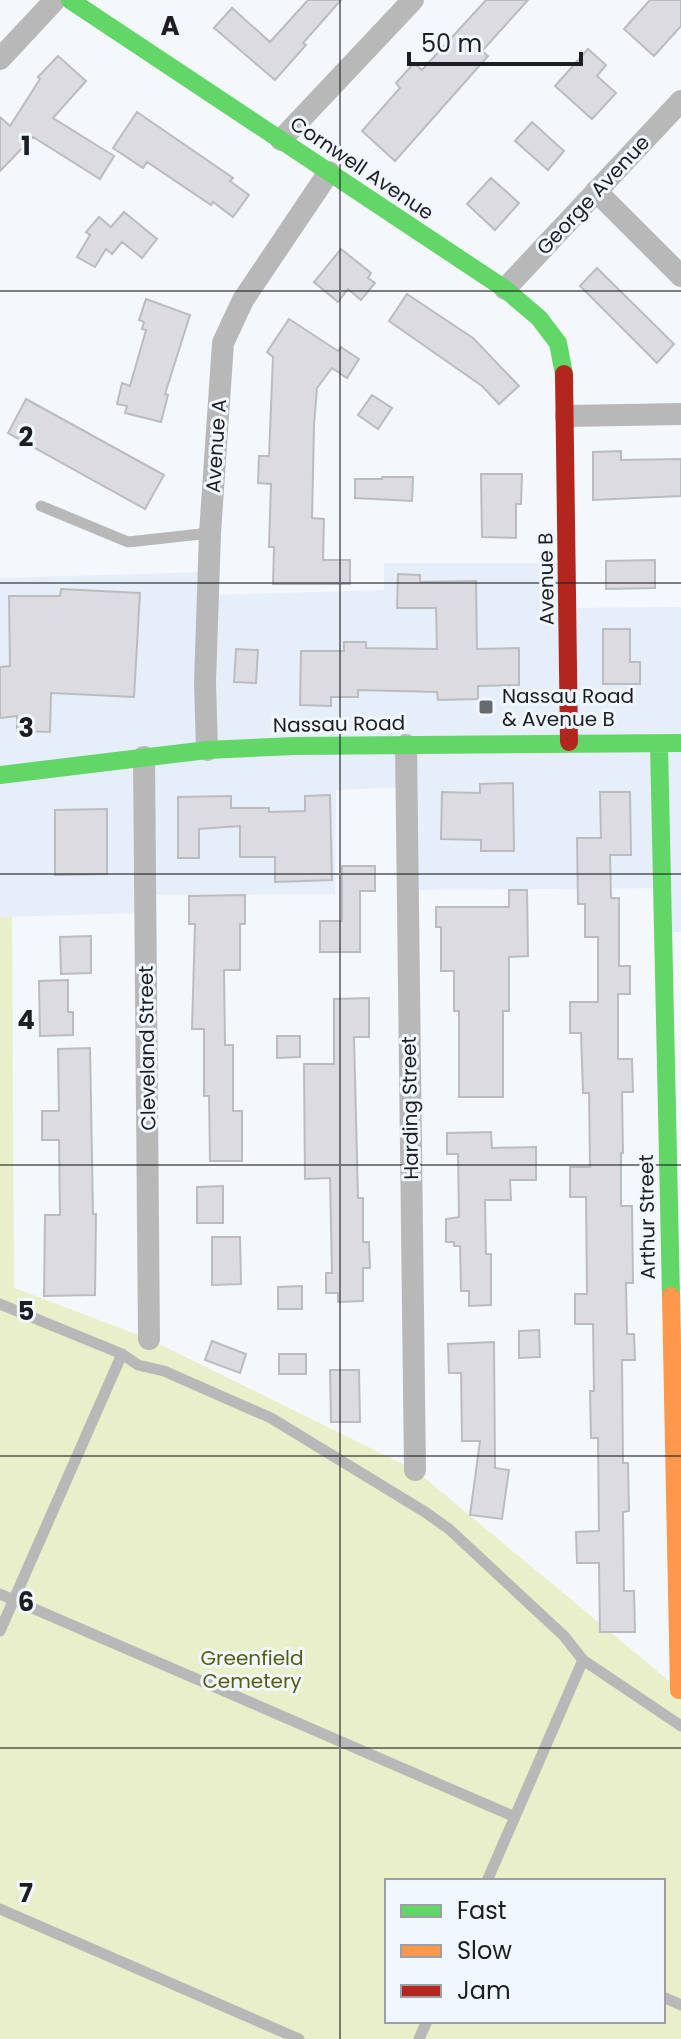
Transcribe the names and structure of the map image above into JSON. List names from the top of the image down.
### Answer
{
  "streets": {
    "street": [
      "Cornwell Avenue",
      "George Avenue",
      "Avenue A",
      "Avenue B",
      "Nassau Road",
      "Cleveland Street",
      "Harding Street",
      "Arthur Street"
    ]
  },
  "crossings": [
    ["Cornwell Avenue", "George Avenue"],
    ["Cornwell Avenue", "Avenue A"],
    ["Cornwell Avenue", "Avenue B"],
    ["Avenue A", "Nassau Road"],
    ["Avenue B", "Nassau Road"],
    ["Nassau Road", "Cleveland Street"],
    ["Nassau Road", "Harding Street"],
    ["Nassau Road", "Arthur Street"]
  ],
  "parks": ["Greenfield Cemetery"],
  "places": {
    "transit": ["Nassau Road & Avenue B"]
  },
  "legend": ["Fast", "Slow", "Jam"],
  "scale_bar": "50 m",
  "grid": {
    "columns": ["A"],
    "rows": [
      "1",
      "2",
      "3",
      "4",
      "5",
      "6",
      "7"
    ]
  }
}
